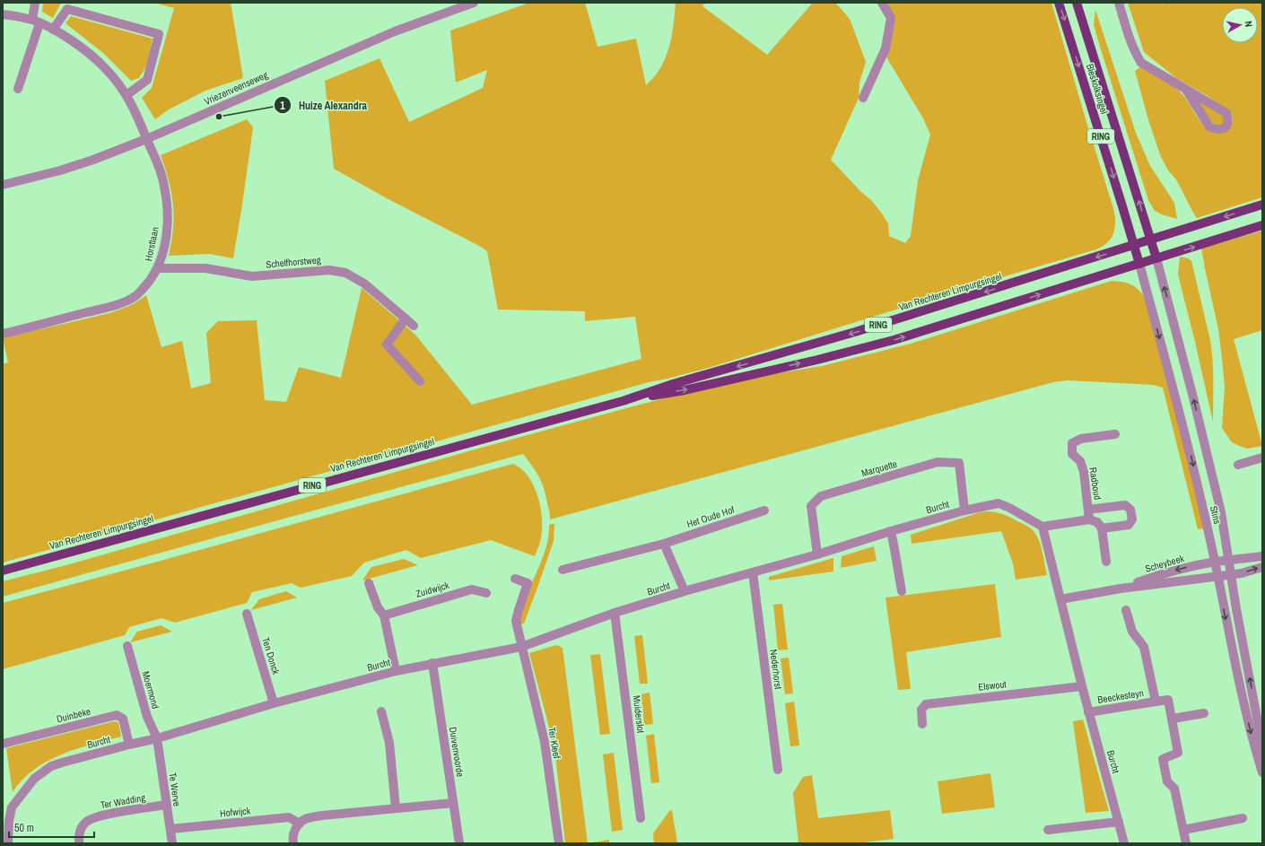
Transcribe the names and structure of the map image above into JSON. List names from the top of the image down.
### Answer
{
  "streets": {
    "main road": ["Bleskolksingel", "RING", "Van Rechteren Limpurgsingel"],
    "street": [
      "Vriezenveenseweg",
      "Horstlaan",
      "Schelfhorstweg",
      "Marquette",
      "Radboud",
      "Burcht",
      "Stins",
      "Het Oude Hof",
      "Scheybeek",
      "Zuidwijck",
      "Ten Donck",
      "Nederhorst",
      "Elswout",
      "Moermond",
      "Beeckesteyn",
      "Muiderslot",
      "Duinbeke",
      "Ter Kleef",
      "Duivenvoorde",
      "Te Werve",
      "Ter Wadding",
      "Hofwijck"
    ]
  },
  "crossings": [
    ["Vriezenveenseweg", "Horstlaan"],
    ["Bleskolksingel", "Van Rechteren Limpurgsingel"],
    ["Bleskolksingel", "Stins"],
    ["Horstlaan", "Schelfhorstweg"],
    ["Van Rechteren Limpurgsingel", "Stins"],
    ["Marquette", "Burcht"],
    ["Burcht", "Scheybeek"],
    ["Burcht", "Ten Donck"],
    ["Burcht", "Nederhorst"],
    ["Burcht", "Elswout"],
    ["Burcht", "Moermond"],
    ["Burcht", "Beeckesteyn"],
    ["Burcht", "Muiderslot"],
    ["Burcht", "Duinbeke"],
    ["Burcht", "Ter Kleef"],
    ["Burcht", "Duivenvoorde"],
    ["Burcht", "Te Werve"],
    ["Stins", "Scheybeek"],
    ["Moermond", "Te Werve"],
    ["Te Werve", "Ter Wadding"],
    ["Te Werve", "Hofwijck"]
  ],
  "places": ["Huize Alexandra"],
  "scale_bar": "50 m",
  "north": "right"
}
